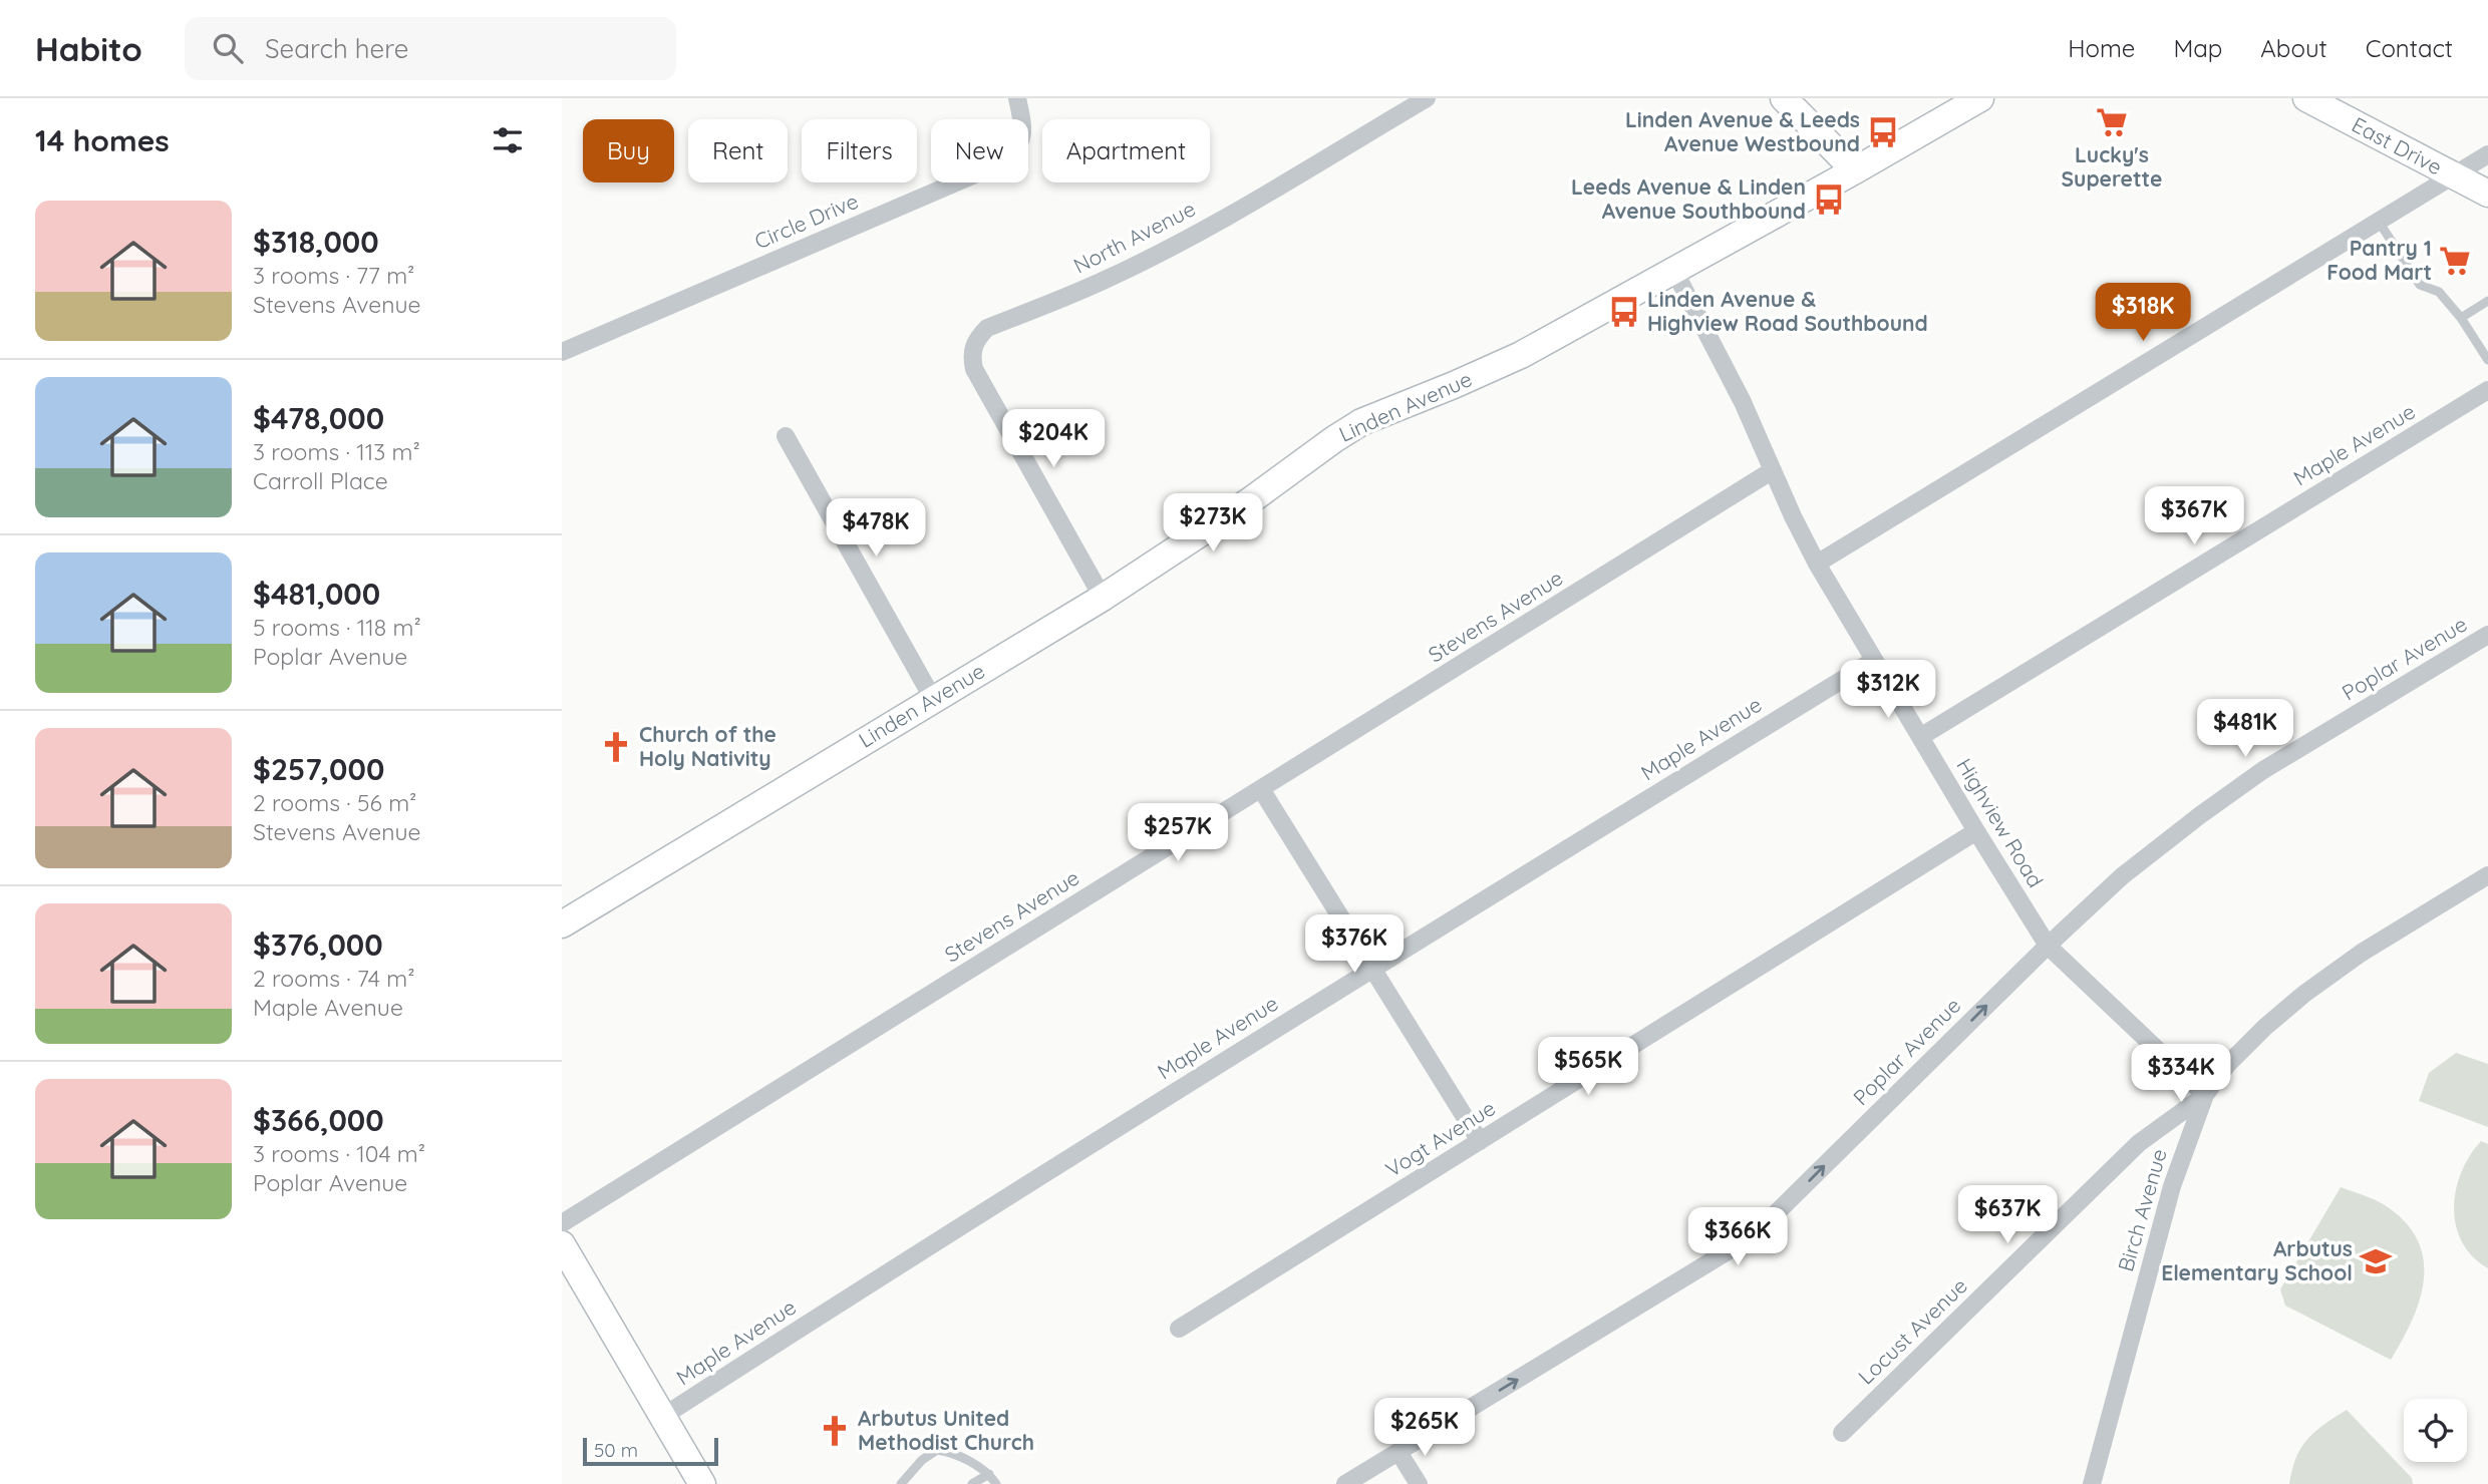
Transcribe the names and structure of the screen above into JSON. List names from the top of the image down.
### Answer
{
  "streets": {
    "street": [
      "East Drive",
      "Circle Drive",
      "North Avenue",
      "Linden Avenue",
      "Maple Avenue",
      "Stevens Avenue",
      "Poplar Avenue",
      "Highview Road",
      "Vogt Avenue",
      "Birch Avenue",
      "Locust Avenue"
    ]
  },
  "crossings": [
    ["North Avenue", "Linden Avenue"],
    ["Linden Avenue", "Highview Road"],
    ["Maple Avenue", "Highview Road"],
    ["Stevens Avenue", "Highview Road"],
    ["Poplar Avenue", "Highview Road"],
    ["Highview Road", "Vogt Avenue"],
    ["Highview Road", "Birch Avenue"],
    ["Highview Road", "Locust Avenue"],
    ["Birch Avenue", "Locust Avenue"]
  ],
  "one_way": ["Poplar Avenue"],
  "places": {
    "supermarket": ["Lucky's Superette", "Pantry 1 Food Mart"],
    "bus stop": ["Linden Avenue & Leeds Avenue Westbound", "Leeds Avenue & Linden Avenue Southbound", "Linden Avenue & Highview Road Southbound"],
    "church": ["Church of the Holy Nativity", "Arbutus United Methodist Church"],
    "school or university": ["Arbutus Elementary School"]
  },
  "scale_bar": "50 m",
  "page": {
    "header": "Habito",
    "search": "Search here",
    "nav": [
      "Home",
      "Map",
      "About",
      "Contact"
    ],
    "heading": "14 homes",
    "chip": [
      "Buy",
      "Rent",
      "Filters",
      "New",
      "Apartment"
    ],
    "list": [
      {
        "name": "$318,000",
        "note": "3 rooms · 77 m² · Stevens Avenue"
      },
      {
        "name": "$478,000",
        "note": "3 rooms · 113 m² · Carroll Place"
      },
      {
        "name": "$481,000",
        "note": "5 rooms · 118 m² · Poplar Avenue"
      },
      {
        "name": "$257,000",
        "note": "2 rooms · 56 m² · Stevens Avenue"
      },
      {
        "name": "$376,000",
        "note": "2 rooms · 74 m² · Maple Avenue"
      },
      {
        "name": "$366,000",
        "note": "3 rooms · 104 m² · Poplar Avenue"
      }
    ],
    "price": [
      "$318K",
      "$204K",
      "$367K",
      "$273K",
      "$478K",
      "$312K",
      "$481K",
      "$257K",
      "$376K",
      "$565K",
      "$334K",
      "$637K",
      "$366K",
      "$265K"
    ],
    "scale": "50 m"
  }
}
